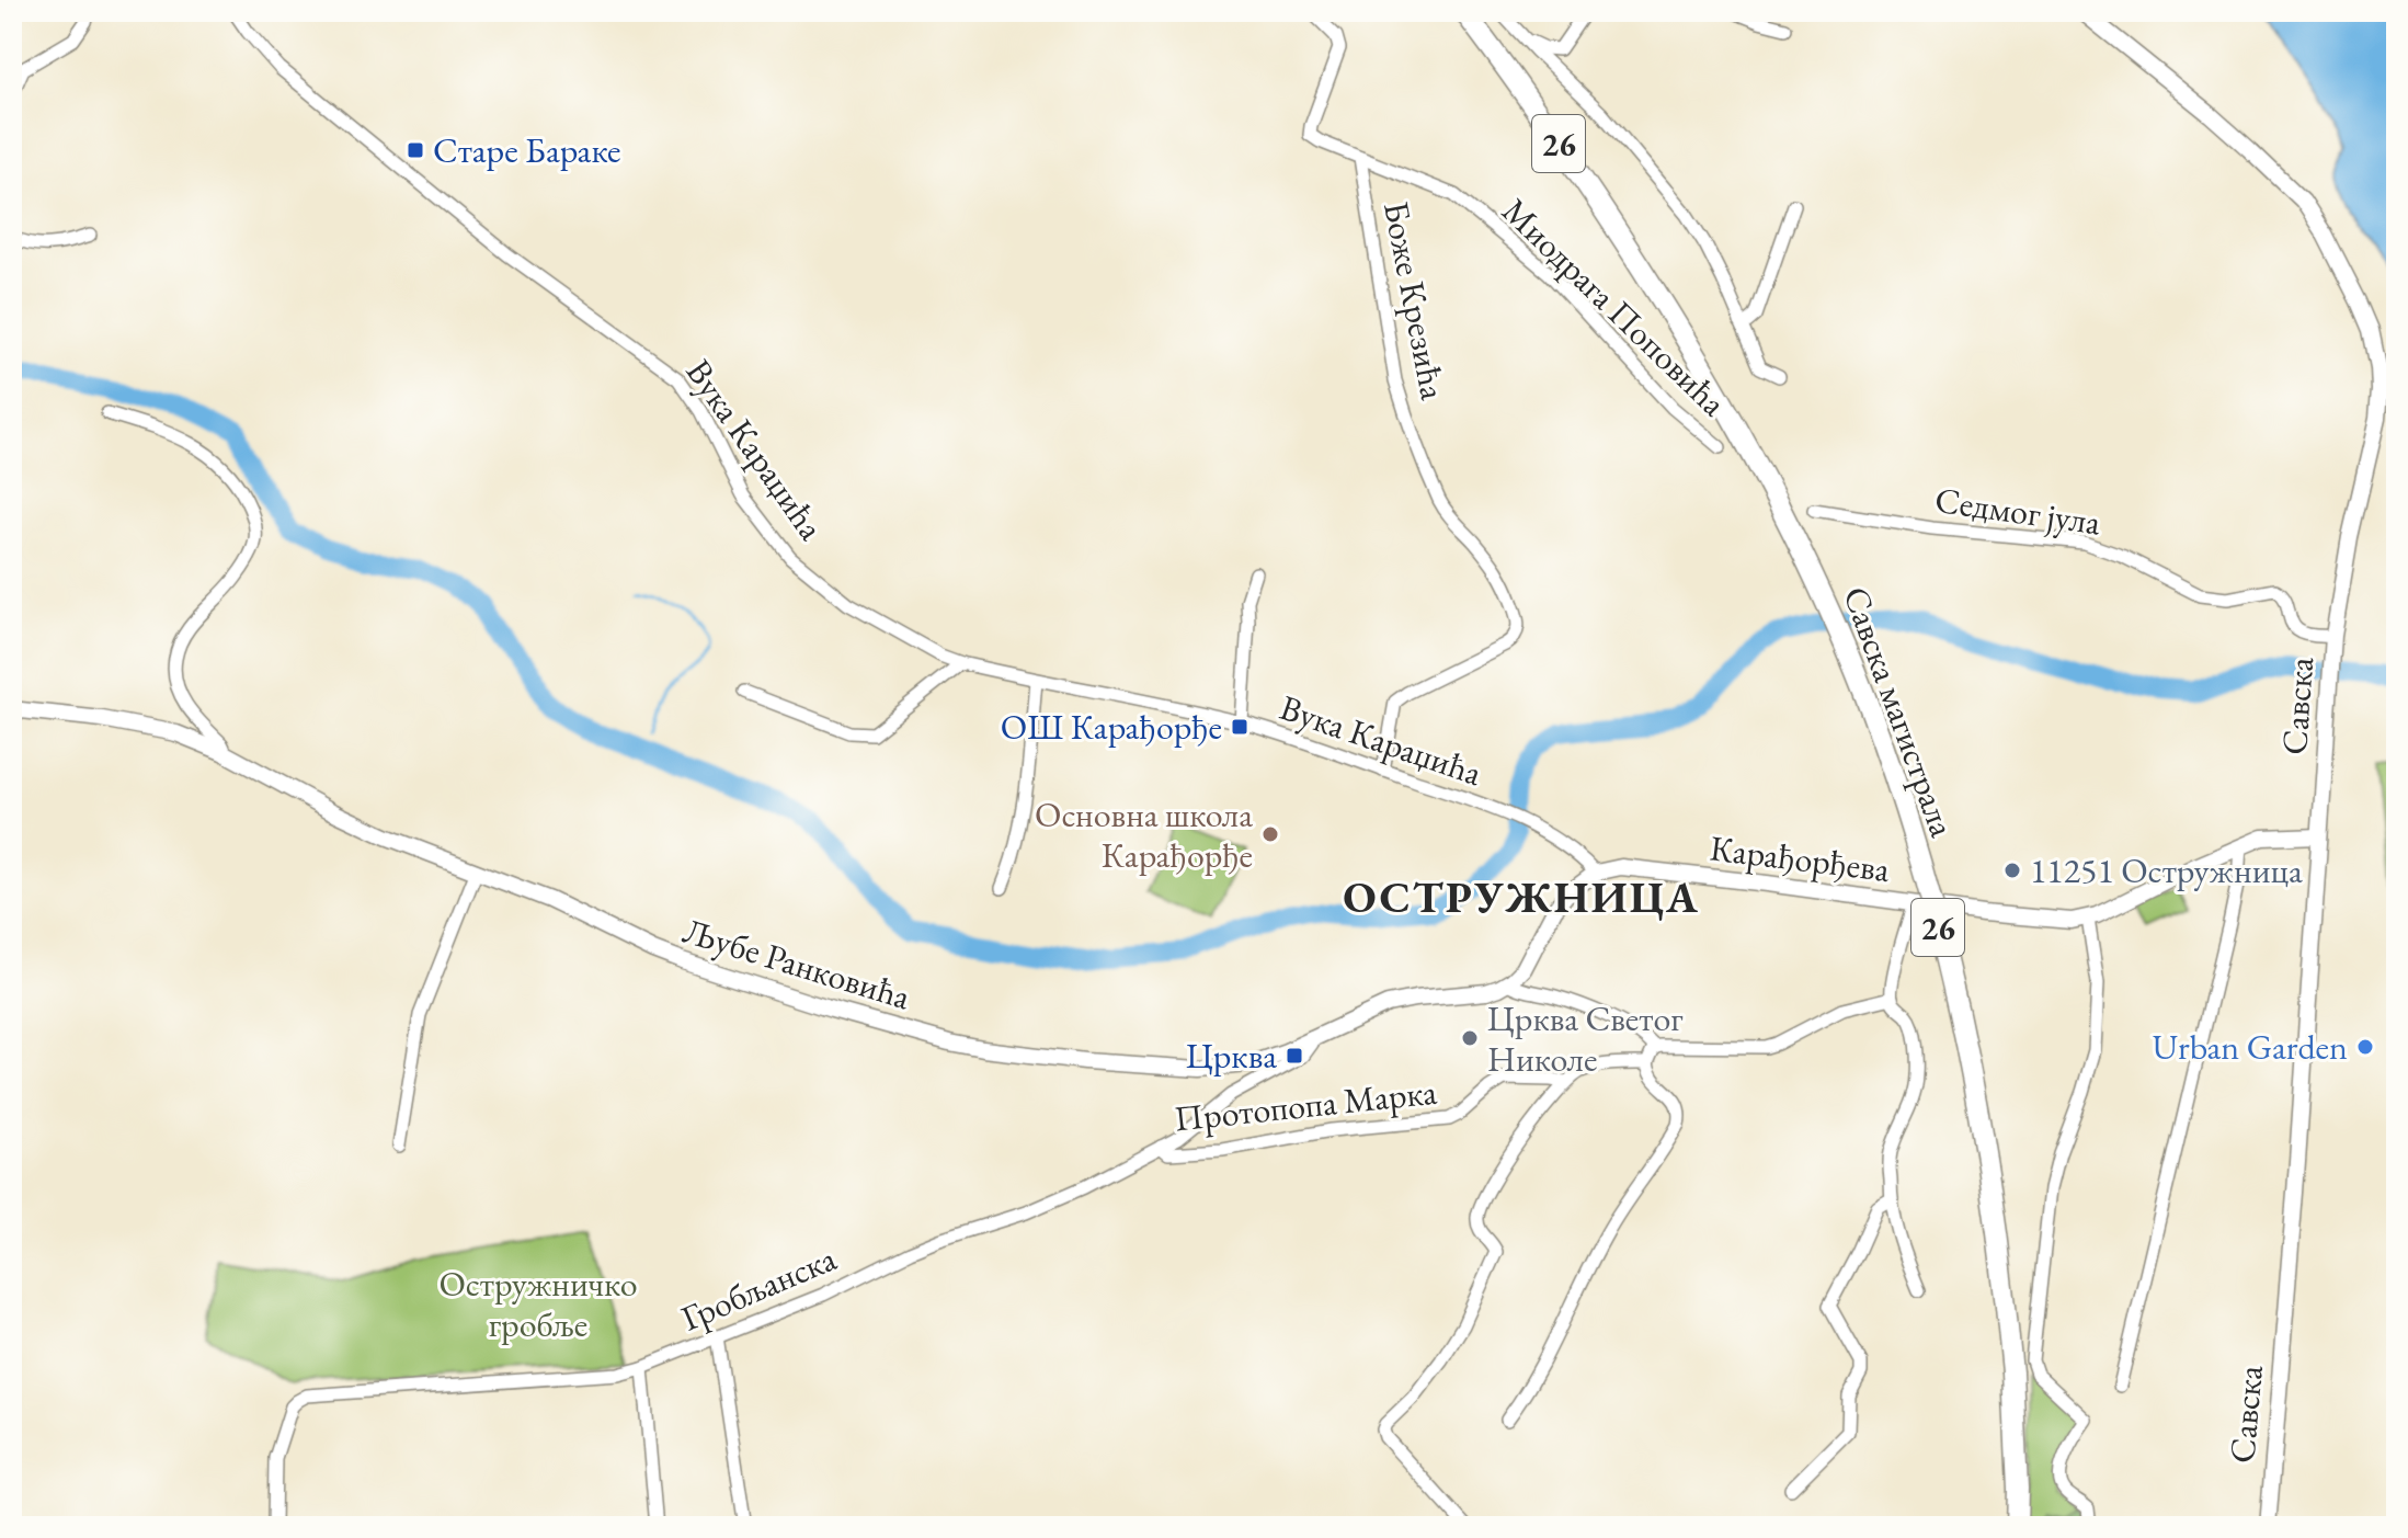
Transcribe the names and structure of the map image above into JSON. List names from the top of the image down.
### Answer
{
  "streets": {
    "main road": ["26", "Савска магистрала"],
    "street": [
      "Боже Крезића",
      "Миодрага Поповића",
      "Вука Караџића",
      "Седмог јула",
      "Савска",
      "Карађорђева",
      "Љубе Ранковића",
      "Протопопа Марка",
      "Гробљанска"
    ]
  },
  "crossings": [
    ["Боже Крезића", "Миодрага Поповића"],
    ["Боже Крезића", "Вука Караџића"],
    ["Вука Караџића", "Карађорђева"],
    ["Седмог јула", "Савска"],
    ["Савска", "Карађорђева"],
    ["Љубе Ранковића", "Гробљанска"],
    ["Протопопа Марка", "Гробљанска"]
  ],
  "districts": ["ОСТРУЖНИЦА"],
  "parks": ["Остружничко гробље"],
  "places": {
    "transit": ["Старе Бараке", "ОШ Карађорђе", "Црква"],
    "other": [
      "Основна школа Карађорђе",
      "11251 Остружница",
      "Црква Светог Николе",
      "Urban Garden"
    ]
  }
}
